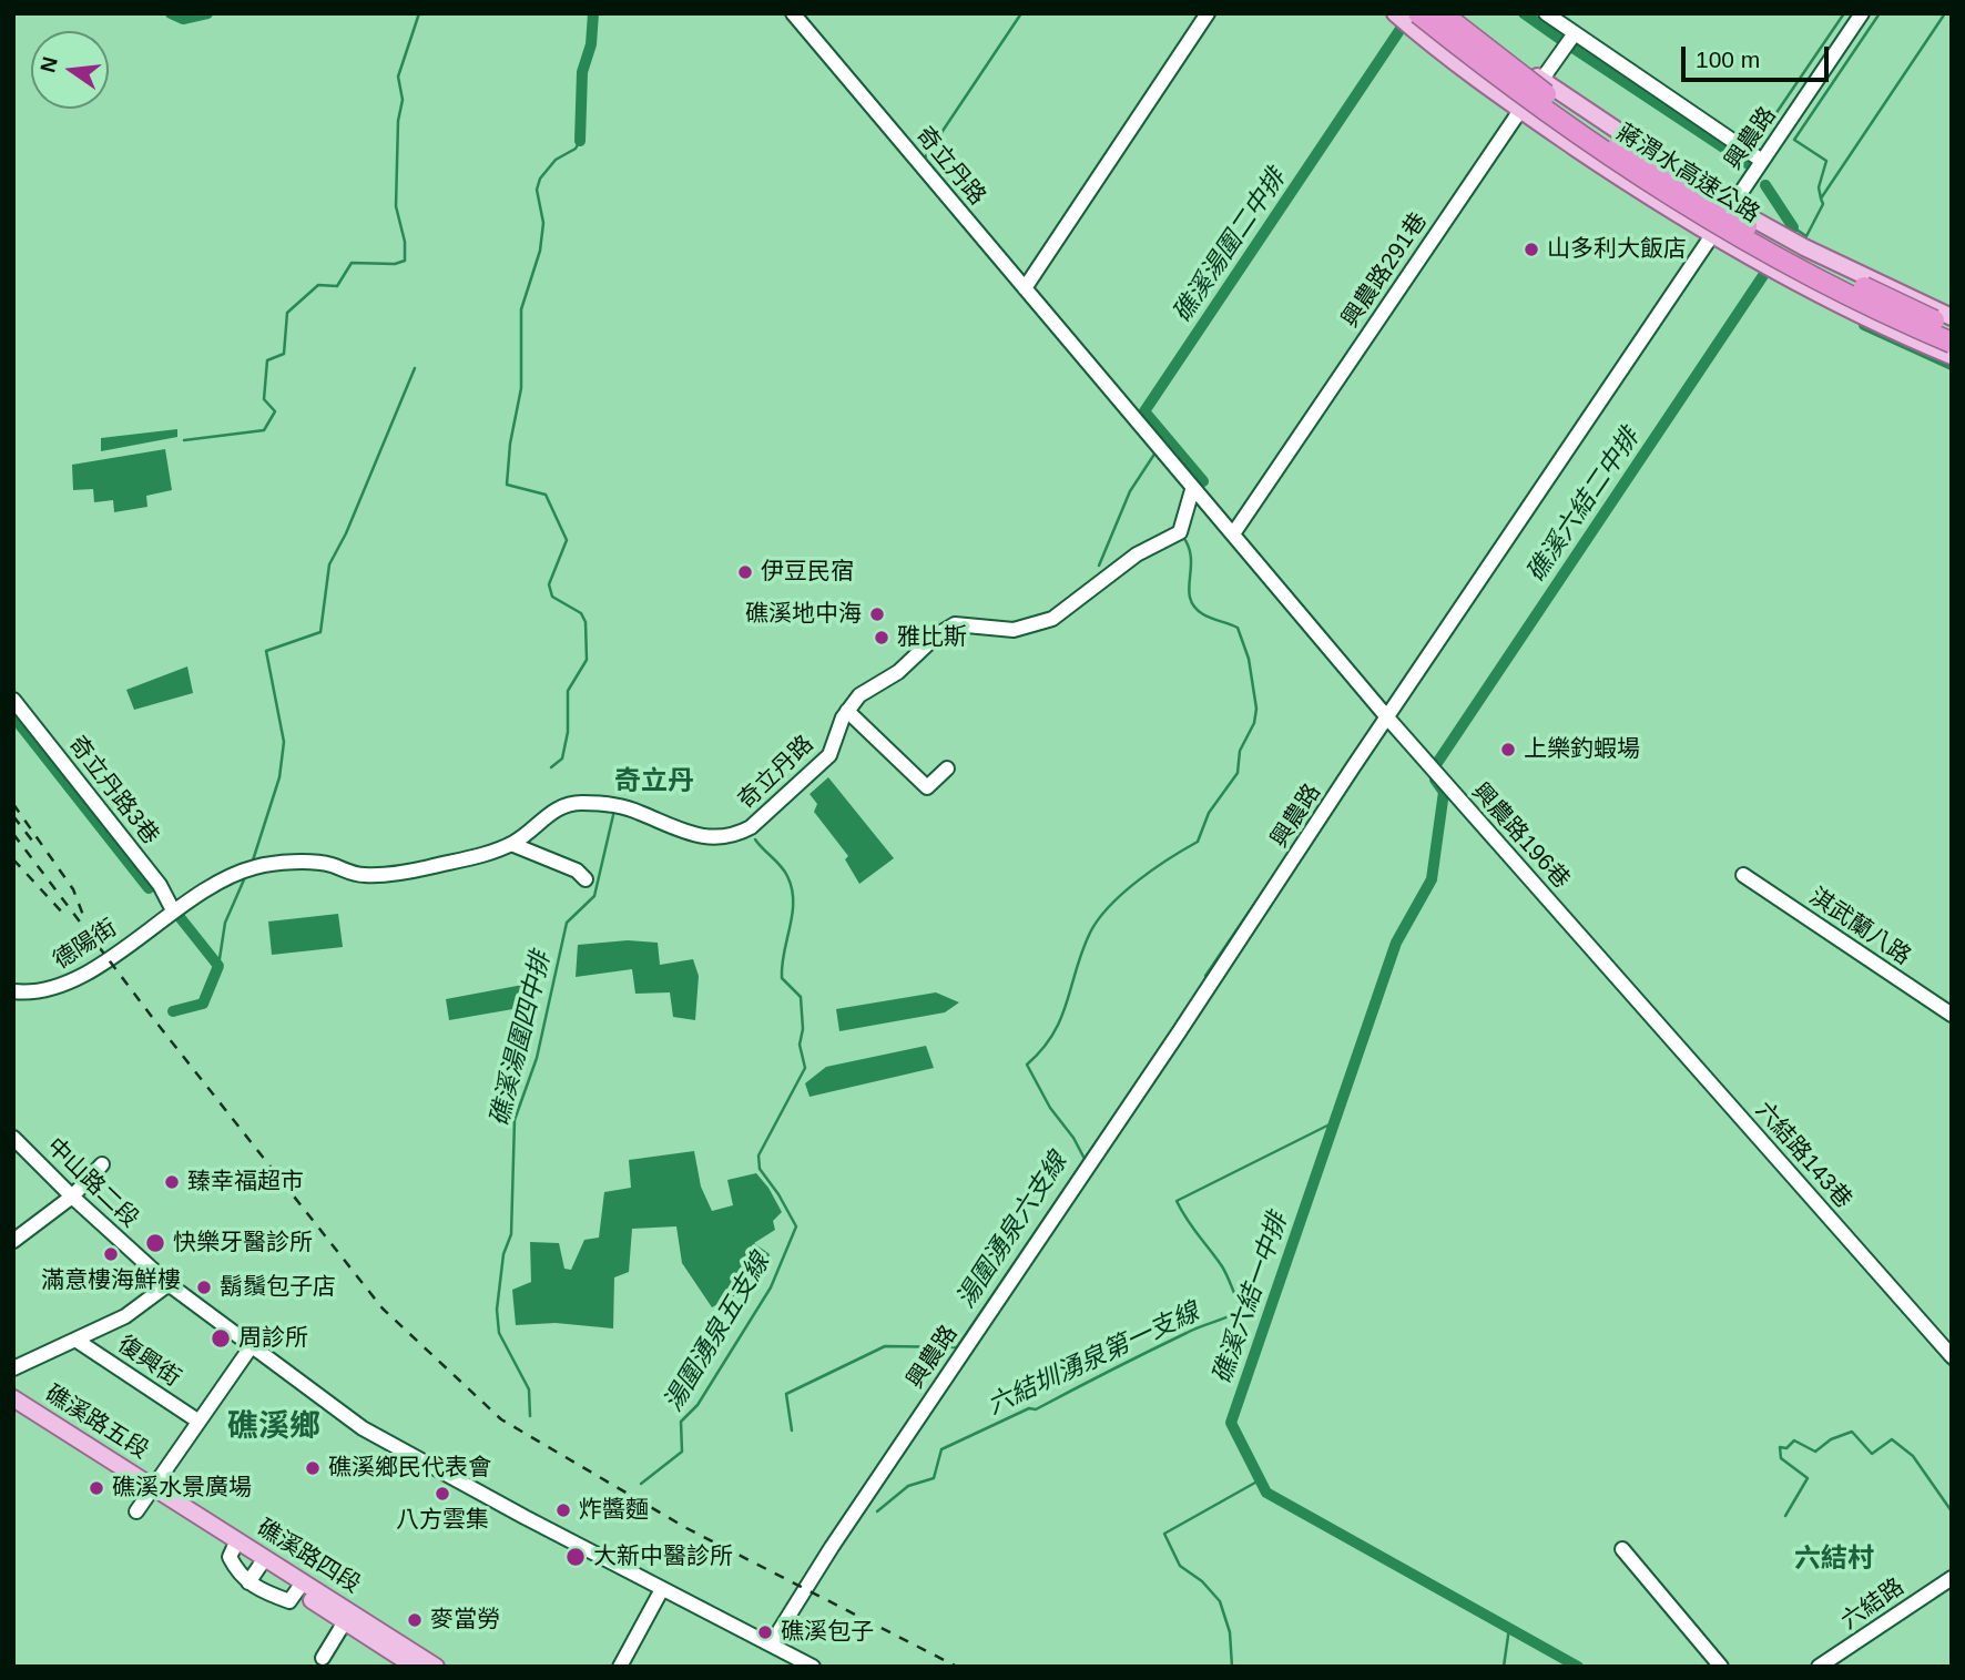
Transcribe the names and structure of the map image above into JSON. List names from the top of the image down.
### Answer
{
  "streets": {
    "highway": ["蔣渭水高速公路"],
    "main road": ["礁溪路五段", "礁溪路四段"],
    "street": [
      "興農路",
      "奇立丹路",
      "興農路291巷",
      "奇立丹路3巷",
      "興農路196巷",
      "淇武蘭八路",
      "德陽街",
      "六結路143巷",
      "中山路二段",
      "復興街",
      "六結路"
    ]
  },
  "crossings": [
    ["興農路", "奇立丹路"],
    ["興農路", "興農路196巷"],
    ["興農路", "中山路二段"],
    ["奇立丹路", "興農路291巷"],
    ["奇立丹路", "奇立丹路3巷"],
    ["奇立丹路", "興農路196巷"],
    ["奇立丹路", "德陽街"],
    ["奇立丹路3巷", "德陽街"],
    ["興農路196巷", "六結路143巷"],
    ["中山路二段", "復興街"],
    ["礁溪路五段", "礁溪路四段"]
  ],
  "districts": ["奇立丹", "礁溪鄉", "六結村"],
  "water": [
    "礁溪湯圍二中排",
    "礁溪六結二中排",
    "礁溪湯圍四中排",
    "湯圍湧泉六支線",
    "礁溪六結一中排",
    "湯圍湧泉五支線",
    "六結圳湧泉第一支線"
  ],
  "places": [
    "山多利大飯店",
    "伊豆民宿",
    "礁溪地中海",
    "雅比斯",
    "上樂釣蝦場",
    "臻幸福超市",
    "快樂牙醫診所",
    "滿意樓海鮮樓",
    "鬍鬚包子店",
    "周診所",
    "礁溪鄉民代表會",
    "礁溪水景廣場",
    "八方雲集",
    "炸醬麵",
    "大新中醫診所",
    "麥當勞",
    "礁溪包子"
  ],
  "scale_bar": "100 m",
  "north": "left"
}
